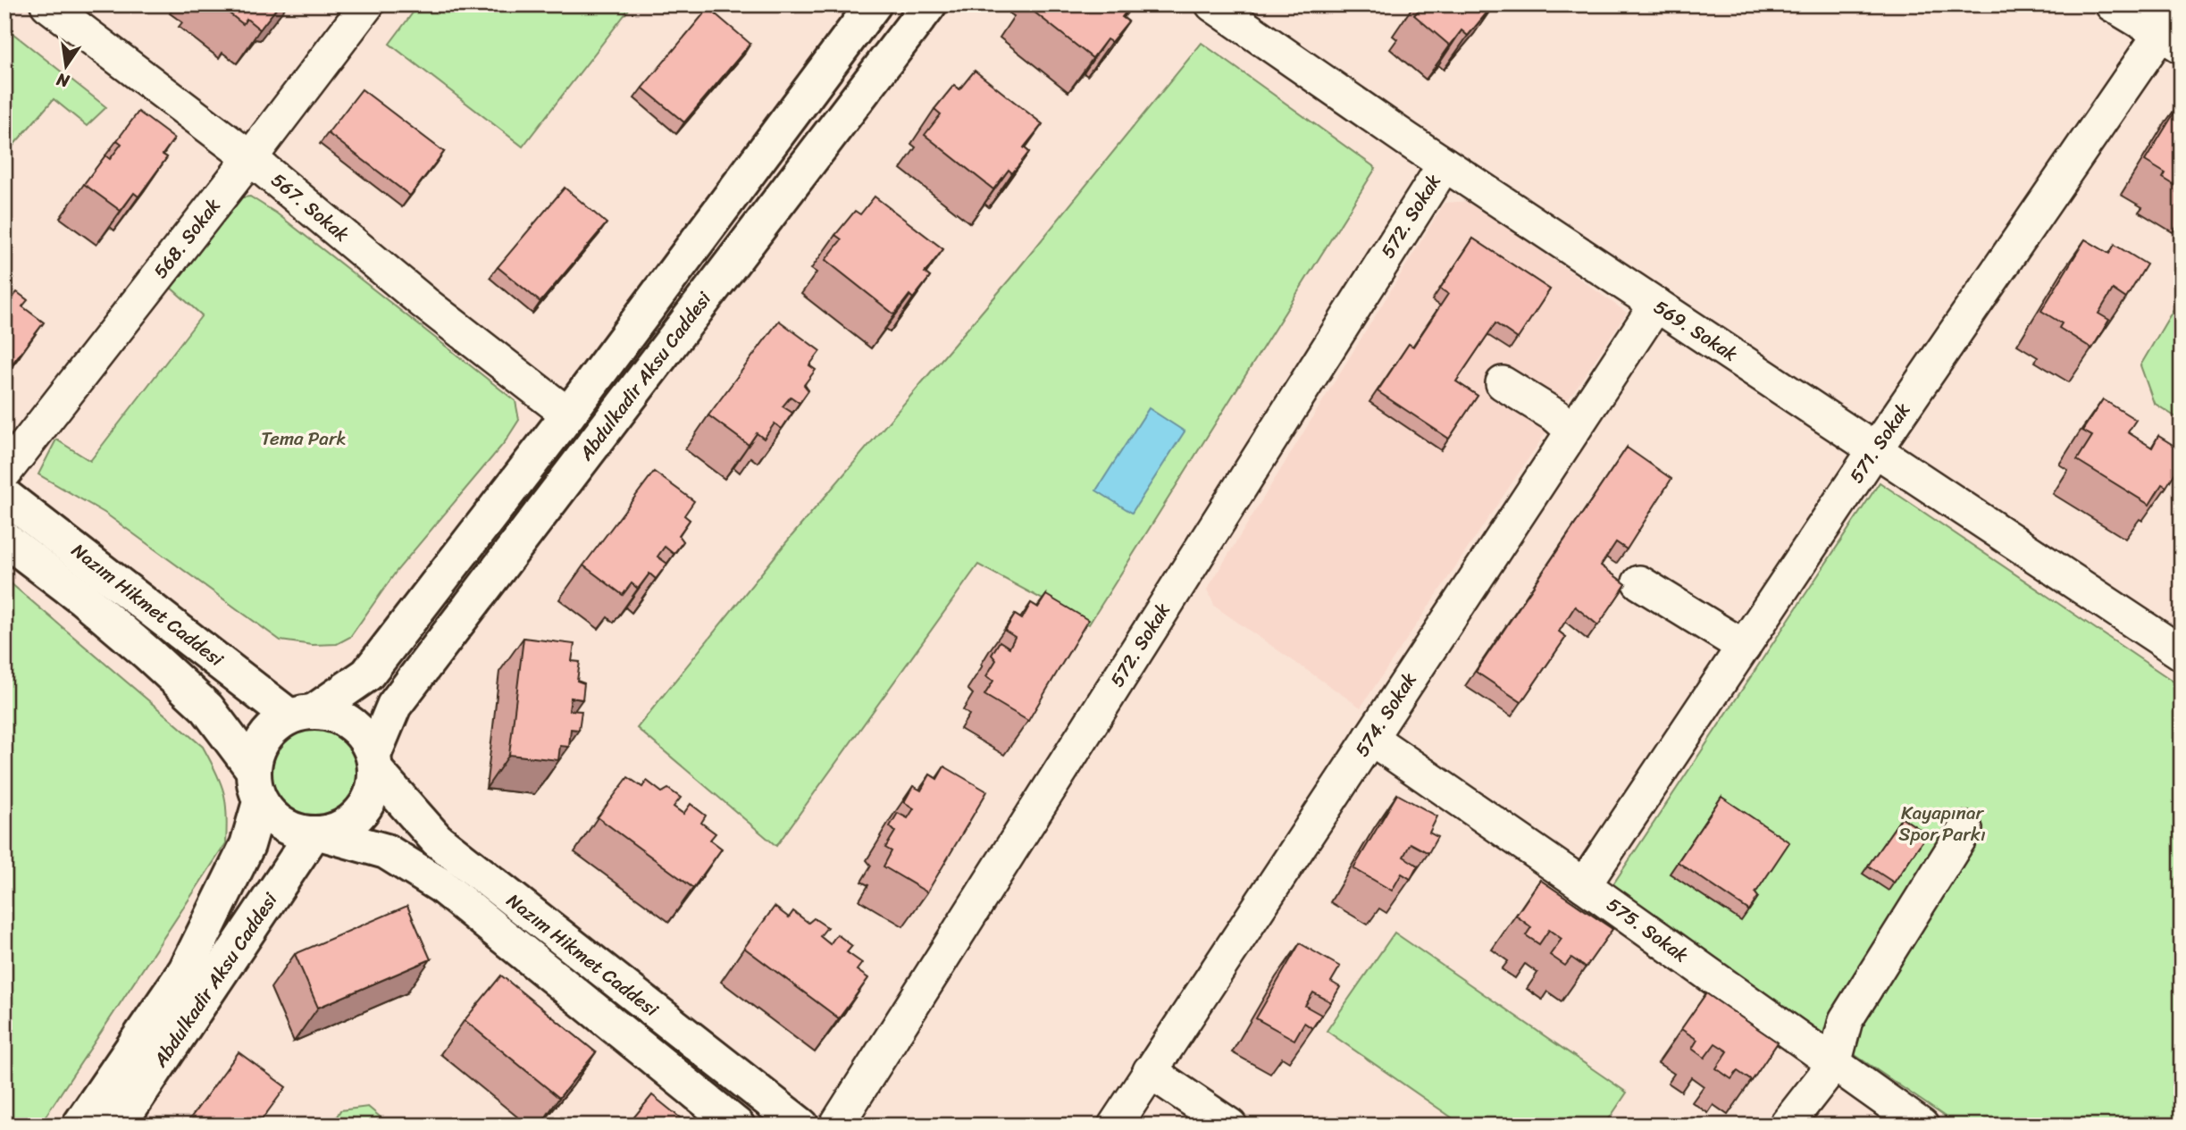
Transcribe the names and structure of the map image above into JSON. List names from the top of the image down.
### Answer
{
  "streets": {
    "main road": ["Abdulkadir Aksu Caddesi", "Nazım Hikmet Caddesi"],
    "street": [
      "567. Sokak",
      "572. Sokak",
      "568. Sokak",
      "569. Sokak",
      "571. Sokak",
      "574. Sokak",
      "575. Sokak"
    ]
  },
  "crossings": [
    ["567. Sokak", "568. Sokak"],
    ["567. Sokak", "Abdulkadir Aksu Caddesi"],
    ["572. Sokak", "569. Sokak"],
    ["569. Sokak", "571. Sokak"],
    ["569. Sokak", "574. Sokak"],
    ["Abdulkadir Aksu Caddesi", "Nazım Hikmet Caddesi"],
    ["571. Sokak", "575. Sokak"],
    ["574. Sokak", "575. Sokak"]
  ],
  "parks": ["Tema Park", "Kayapınar Spor Parkı"],
  "north": "bottom"
}
